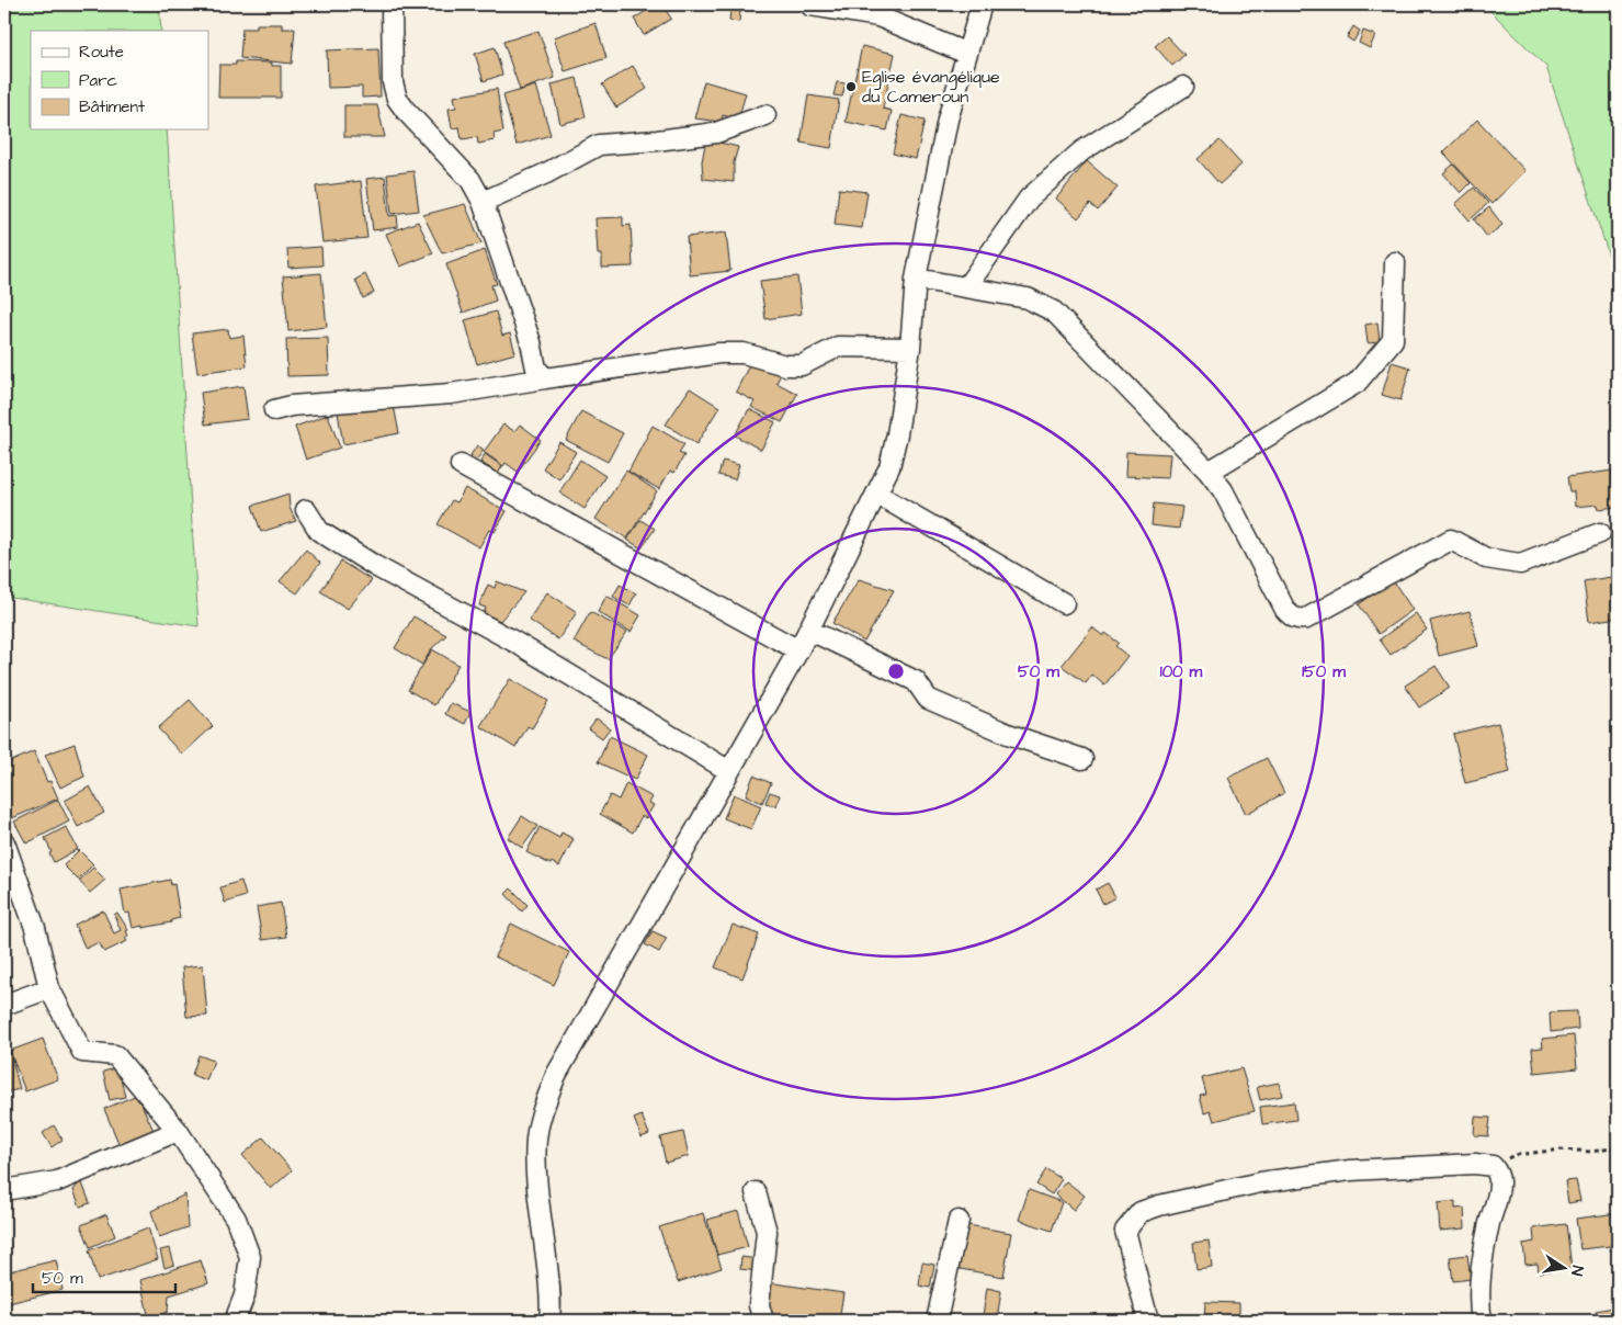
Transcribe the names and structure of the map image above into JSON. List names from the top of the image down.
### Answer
{
  "places": ["Eglise évangélique du Cameroun"],
  "legend": ["Route", "Parc", "Bâtiment"],
  "scale_bar": "50 m",
  "north": "right",
  "rings": ["50 m", "100 m", "150 m"]
}
